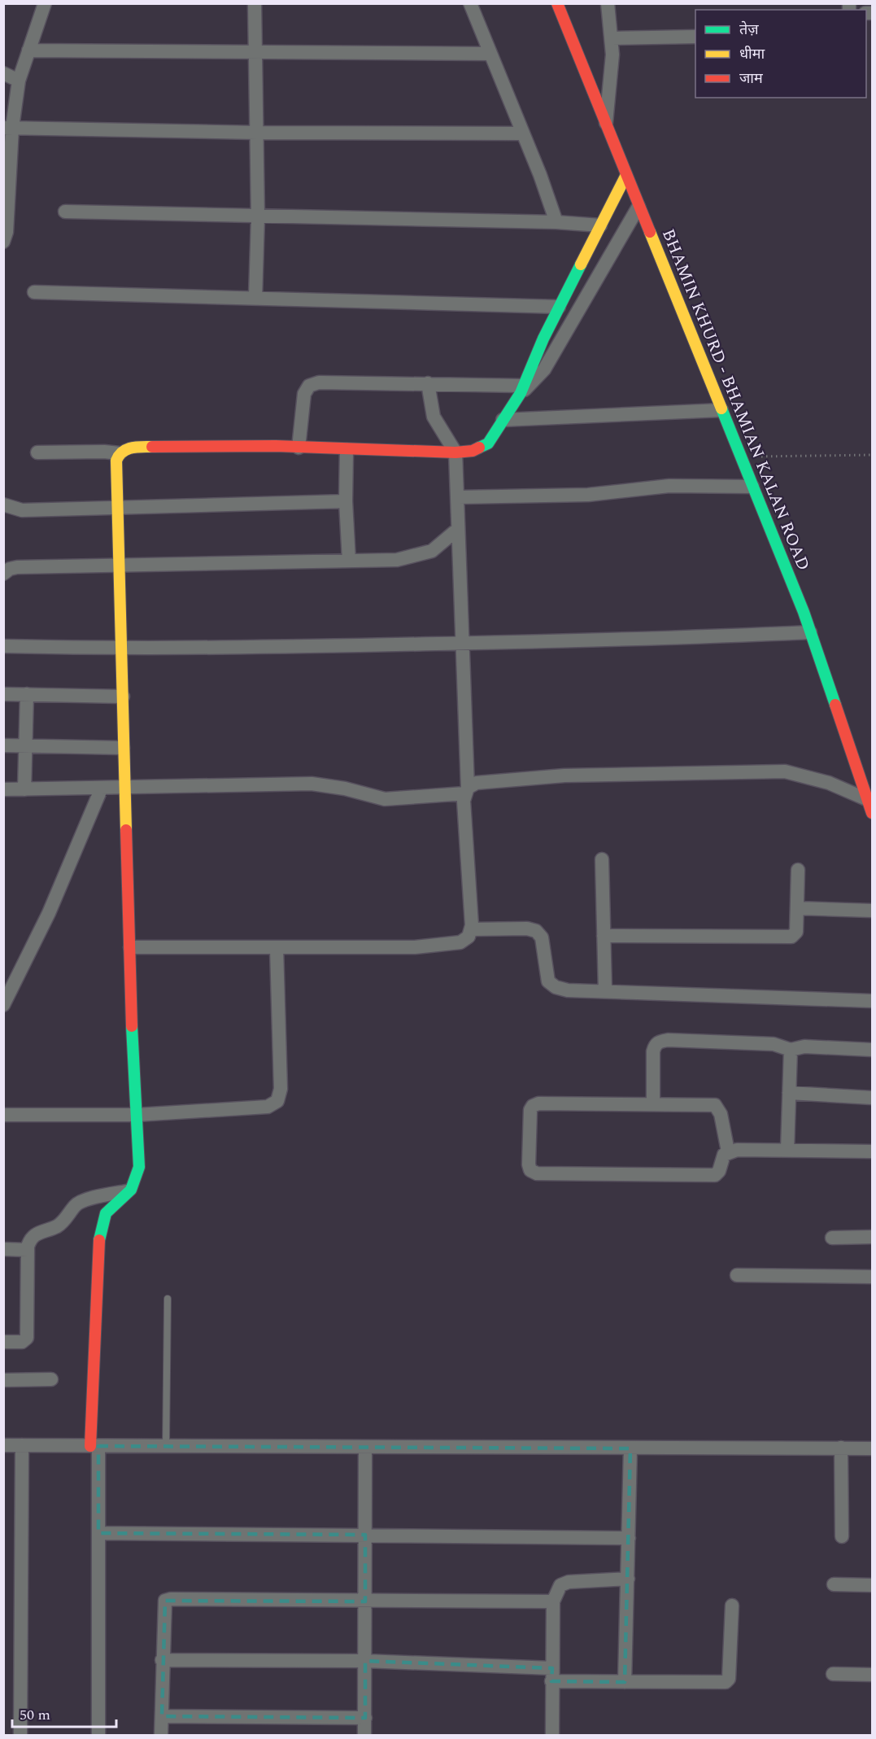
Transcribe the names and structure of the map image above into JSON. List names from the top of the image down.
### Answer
{
  "streets": {
    "street": ["BHAMIN KHURD - BHAMIAN KALAN ROAD"]
  },
  "legend": ["तेज़", "धीमा", "जाम"],
  "scale_bar": "50 m"
}
